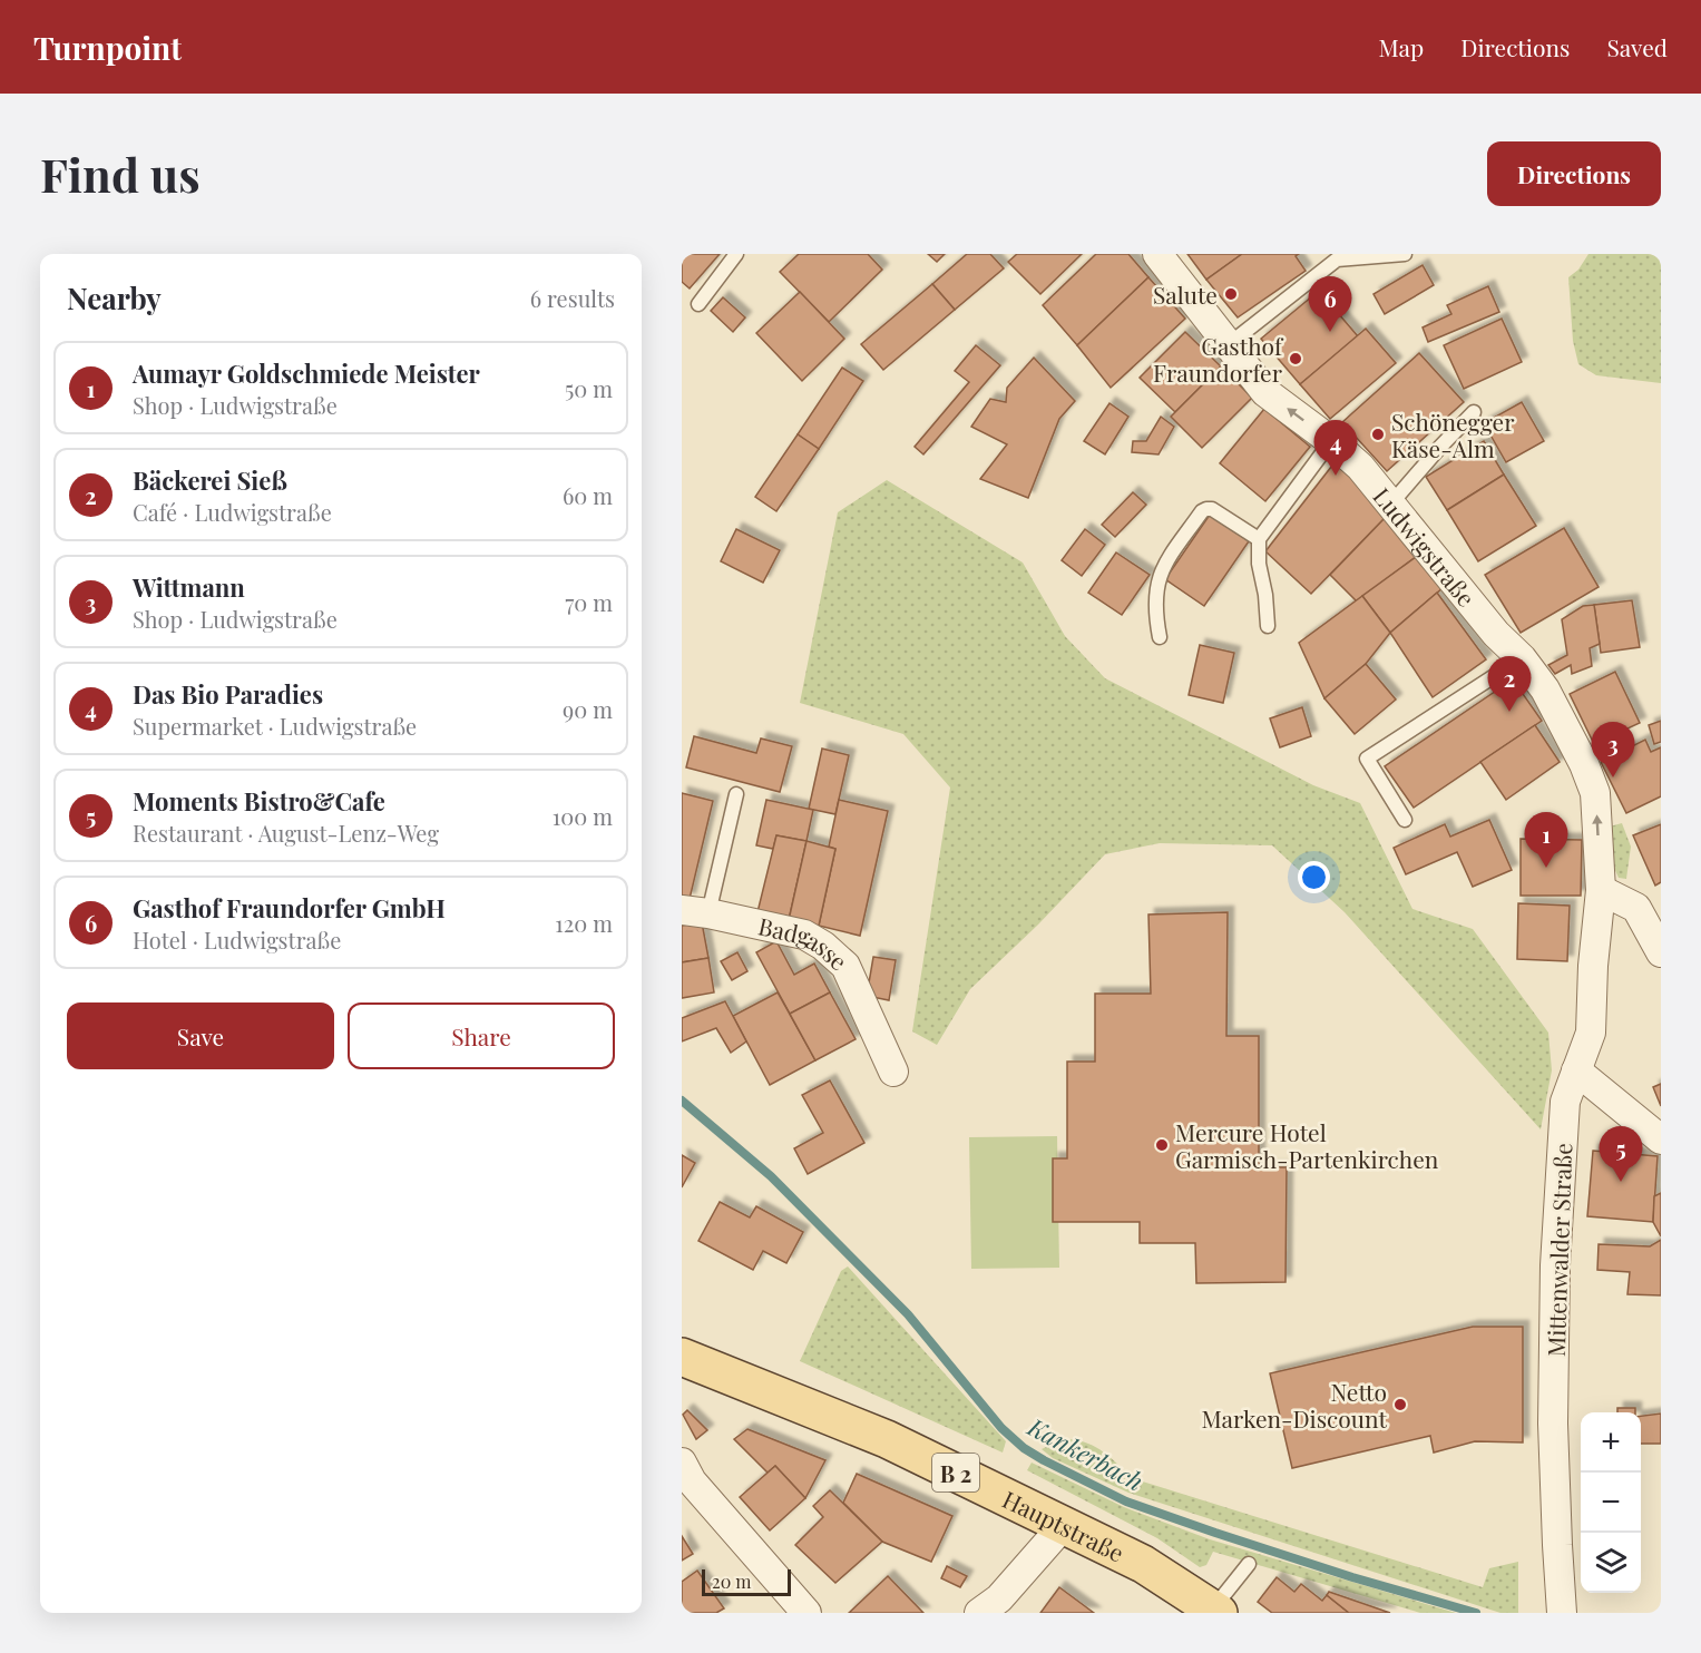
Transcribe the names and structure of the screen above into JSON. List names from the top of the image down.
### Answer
{
  "streets": {
    "main road": ["B 2", "Hauptstraße"],
    "street": ["Ludwigstraße", "Badgasse", "Mittenwalder Straße"]
  },
  "crossings": [
    ["Ludwigstraße", "Mittenwalder Straße"]
  ],
  "one_way": ["Ludwigstraße"],
  "water": ["Kankerbach"],
  "places": [
    "Salute",
    "Gasthof Fraundorfer",
    "Schönegger Käse-Alm",
    "Mercure Hotel Garmisch-Partenkirchen",
    "Netto Marken-Discount"
  ],
  "scale_bar": "20 m",
  "page": {
    "header": "Turnpoint",
    "nav": ["Map", "Directions", "Saved"],
    "buttons": [
      "Directions",
      ["Save", "Share"]
    ],
    "title": "Find us",
    "heading": ["Nearby", "6 results"],
    "pins": [
      "6",
      "4",
      "2",
      "3",
      "1",
      "5"
    ],
    "list": [
      {
        "mark": "1",
        "name": "Aumayr Goldschmiede Meister",
        "note": "Shop · Ludwigstraße",
        "value": "50 m"
      },
      {
        "mark": "2",
        "name": "Bäckerei Sieß",
        "note": "Café · Ludwigstraße",
        "value": "60 m"
      },
      {
        "mark": "3",
        "name": "Wittmann",
        "note": "Shop · Ludwigstraße",
        "value": "70 m"
      },
      {
        "mark": "4",
        "name": "Das Bio Paradies",
        "note": "Supermarket · Ludwigstraße",
        "value": "90 m"
      },
      {
        "mark": "5",
        "name": "Moments Bistro&Cafe",
        "note": "Restaurant · August-Lenz-Weg",
        "value": "100 m"
      },
      {
        "mark": "6",
        "name": "Gasthof Fraundorfer GmbH",
        "note": "Hotel · Ludwigstraße",
        "value": "120 m"
      }
    ],
    "map_buttons": ["+", "−"],
    "scale": "20 m"
  }
}
